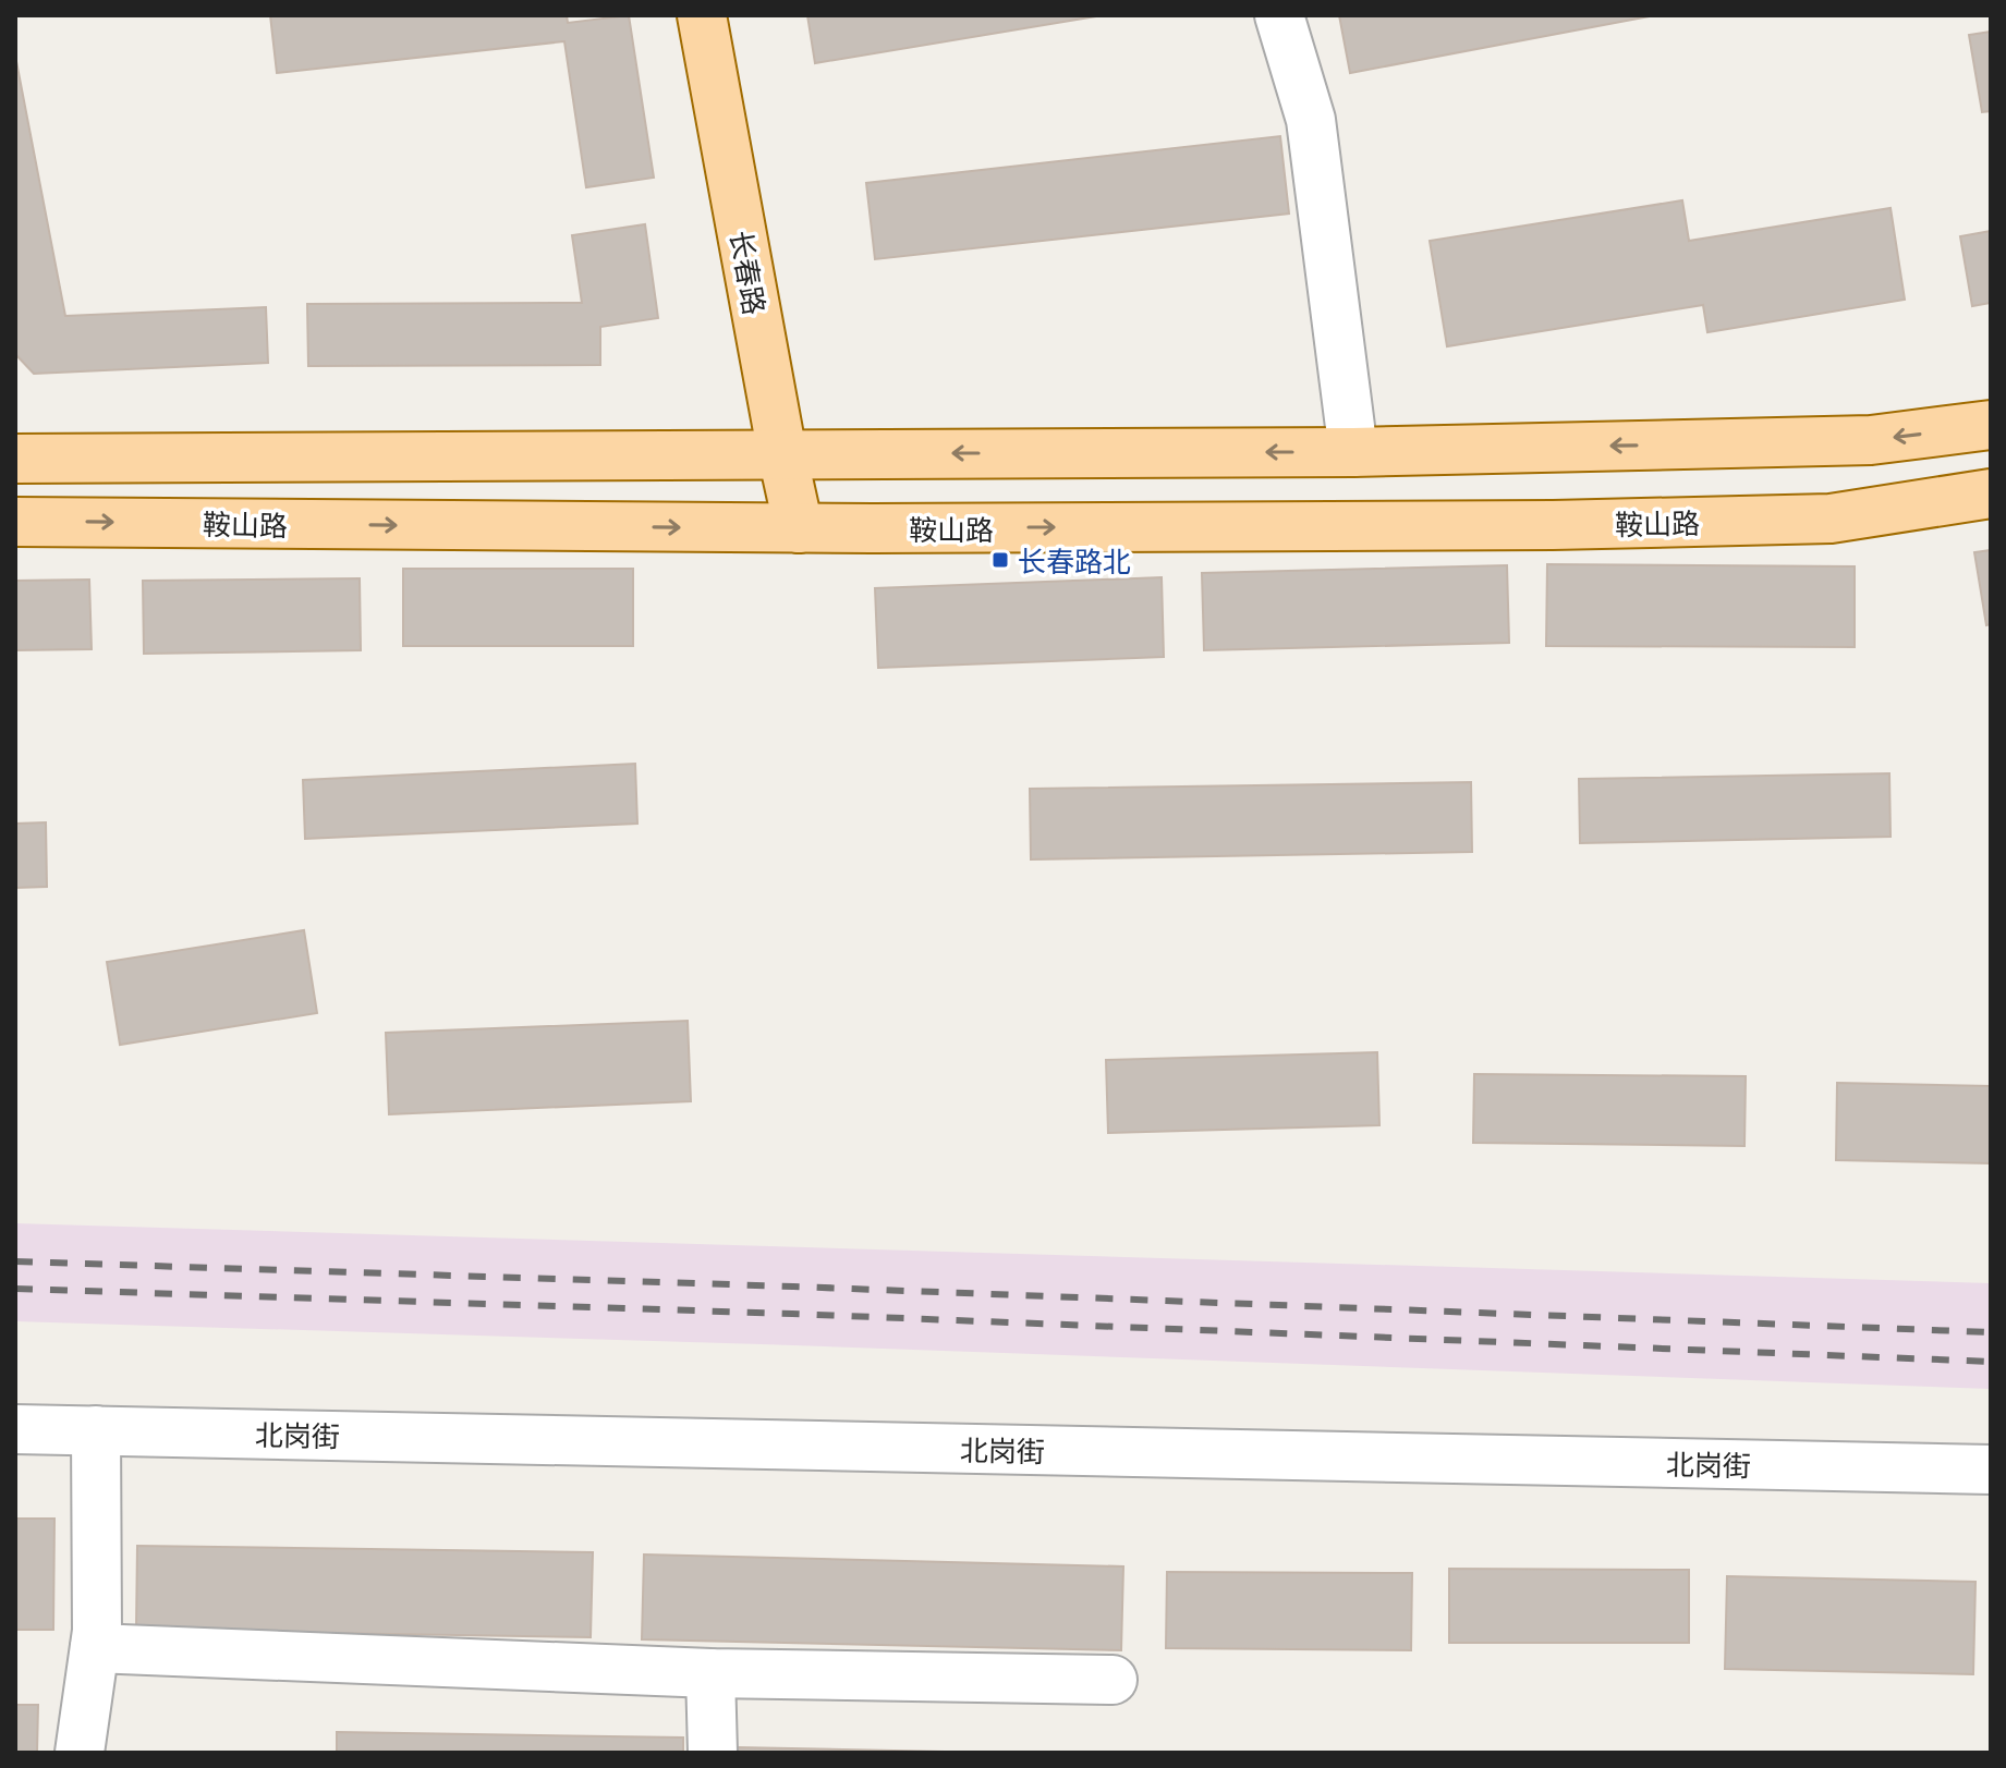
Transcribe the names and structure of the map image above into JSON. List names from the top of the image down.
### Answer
{
  "streets": {
    "main road": ["长春路", "鞍山路"],
    "street": ["北岗街"]
  },
  "crossings": [
    ["长春路", "鞍山路"]
  ],
  "places": {
    "transit": ["长春路北"]
  }
}
